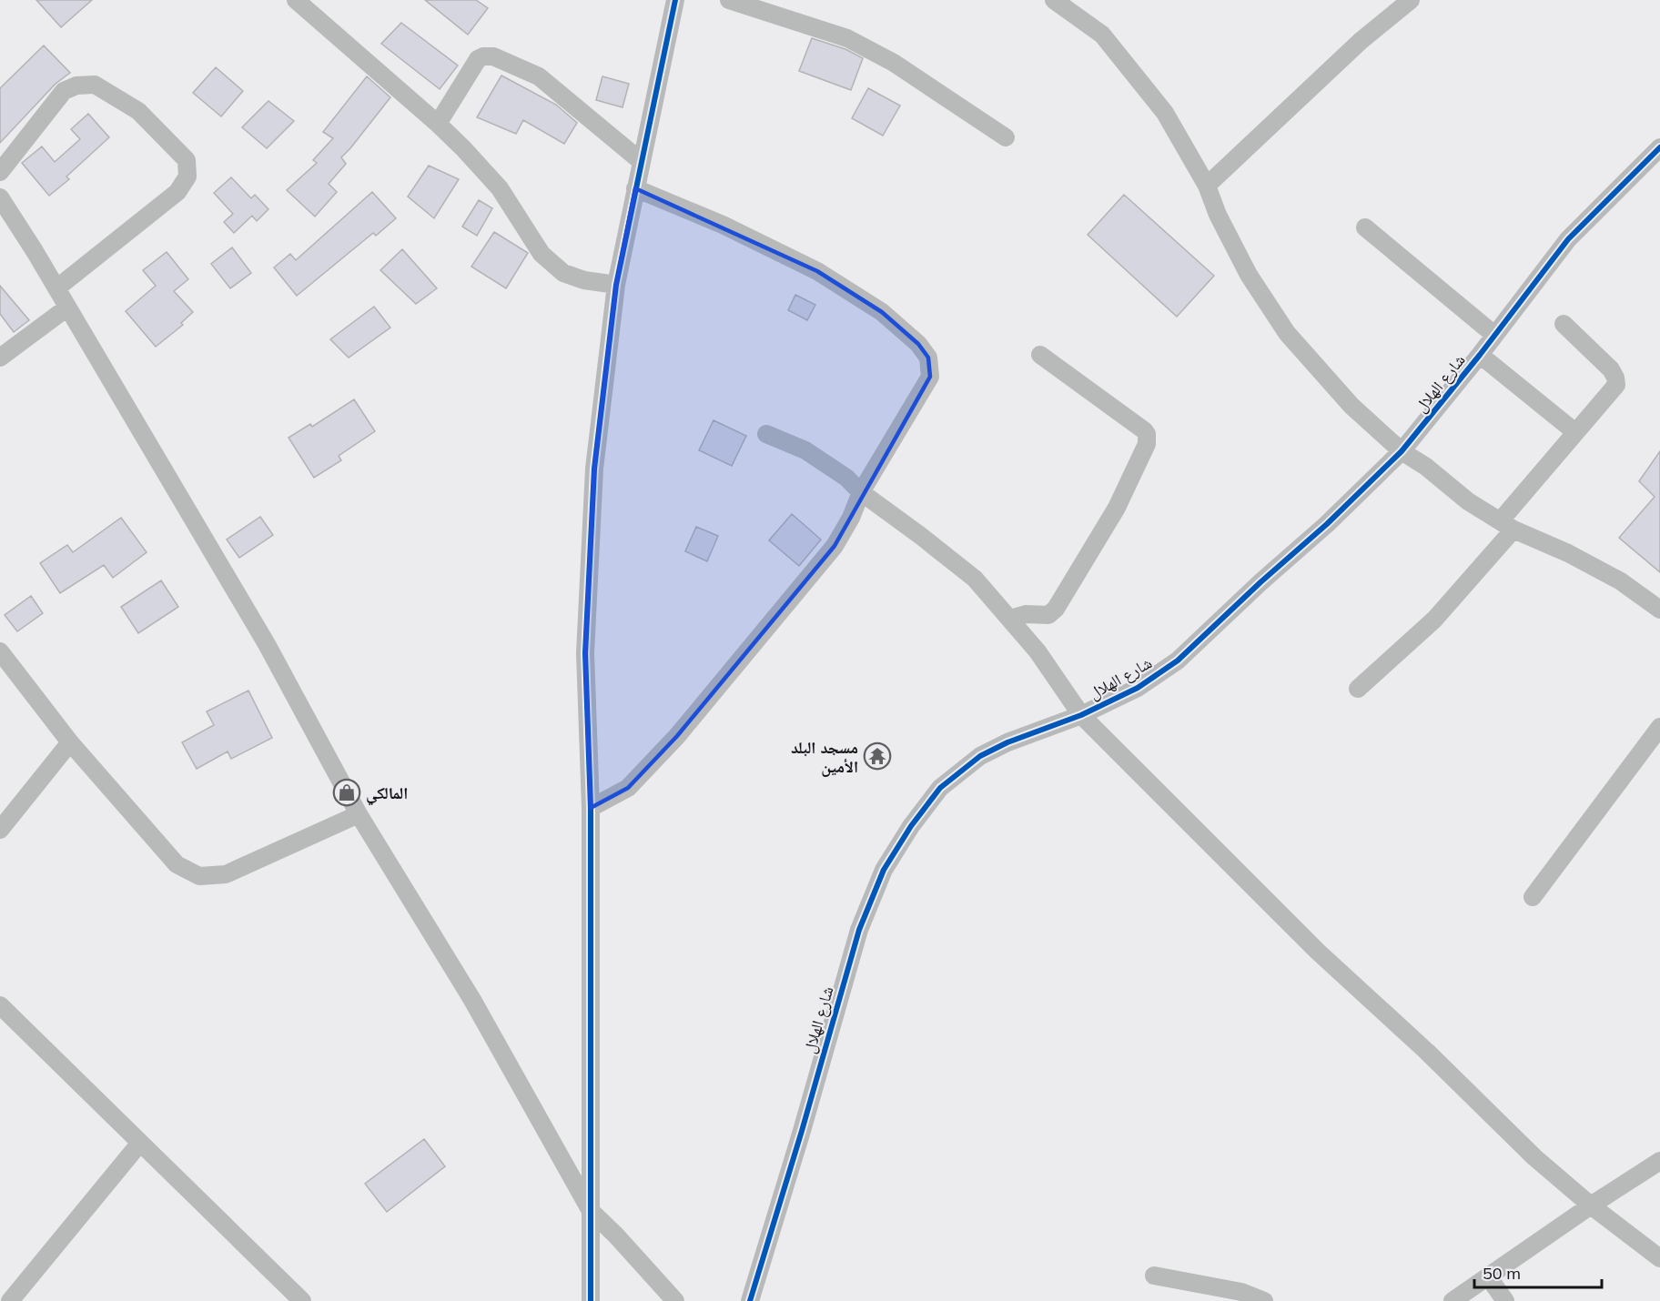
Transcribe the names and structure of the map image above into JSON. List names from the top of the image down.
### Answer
{
  "streets": {
    "street": ["شارع الهلال"]
  },
  "places": {
    "temple": ["مسجد البلد الأمين"],
    "shop": ["المالكي"]
  },
  "scale_bar": "50 m"
}
